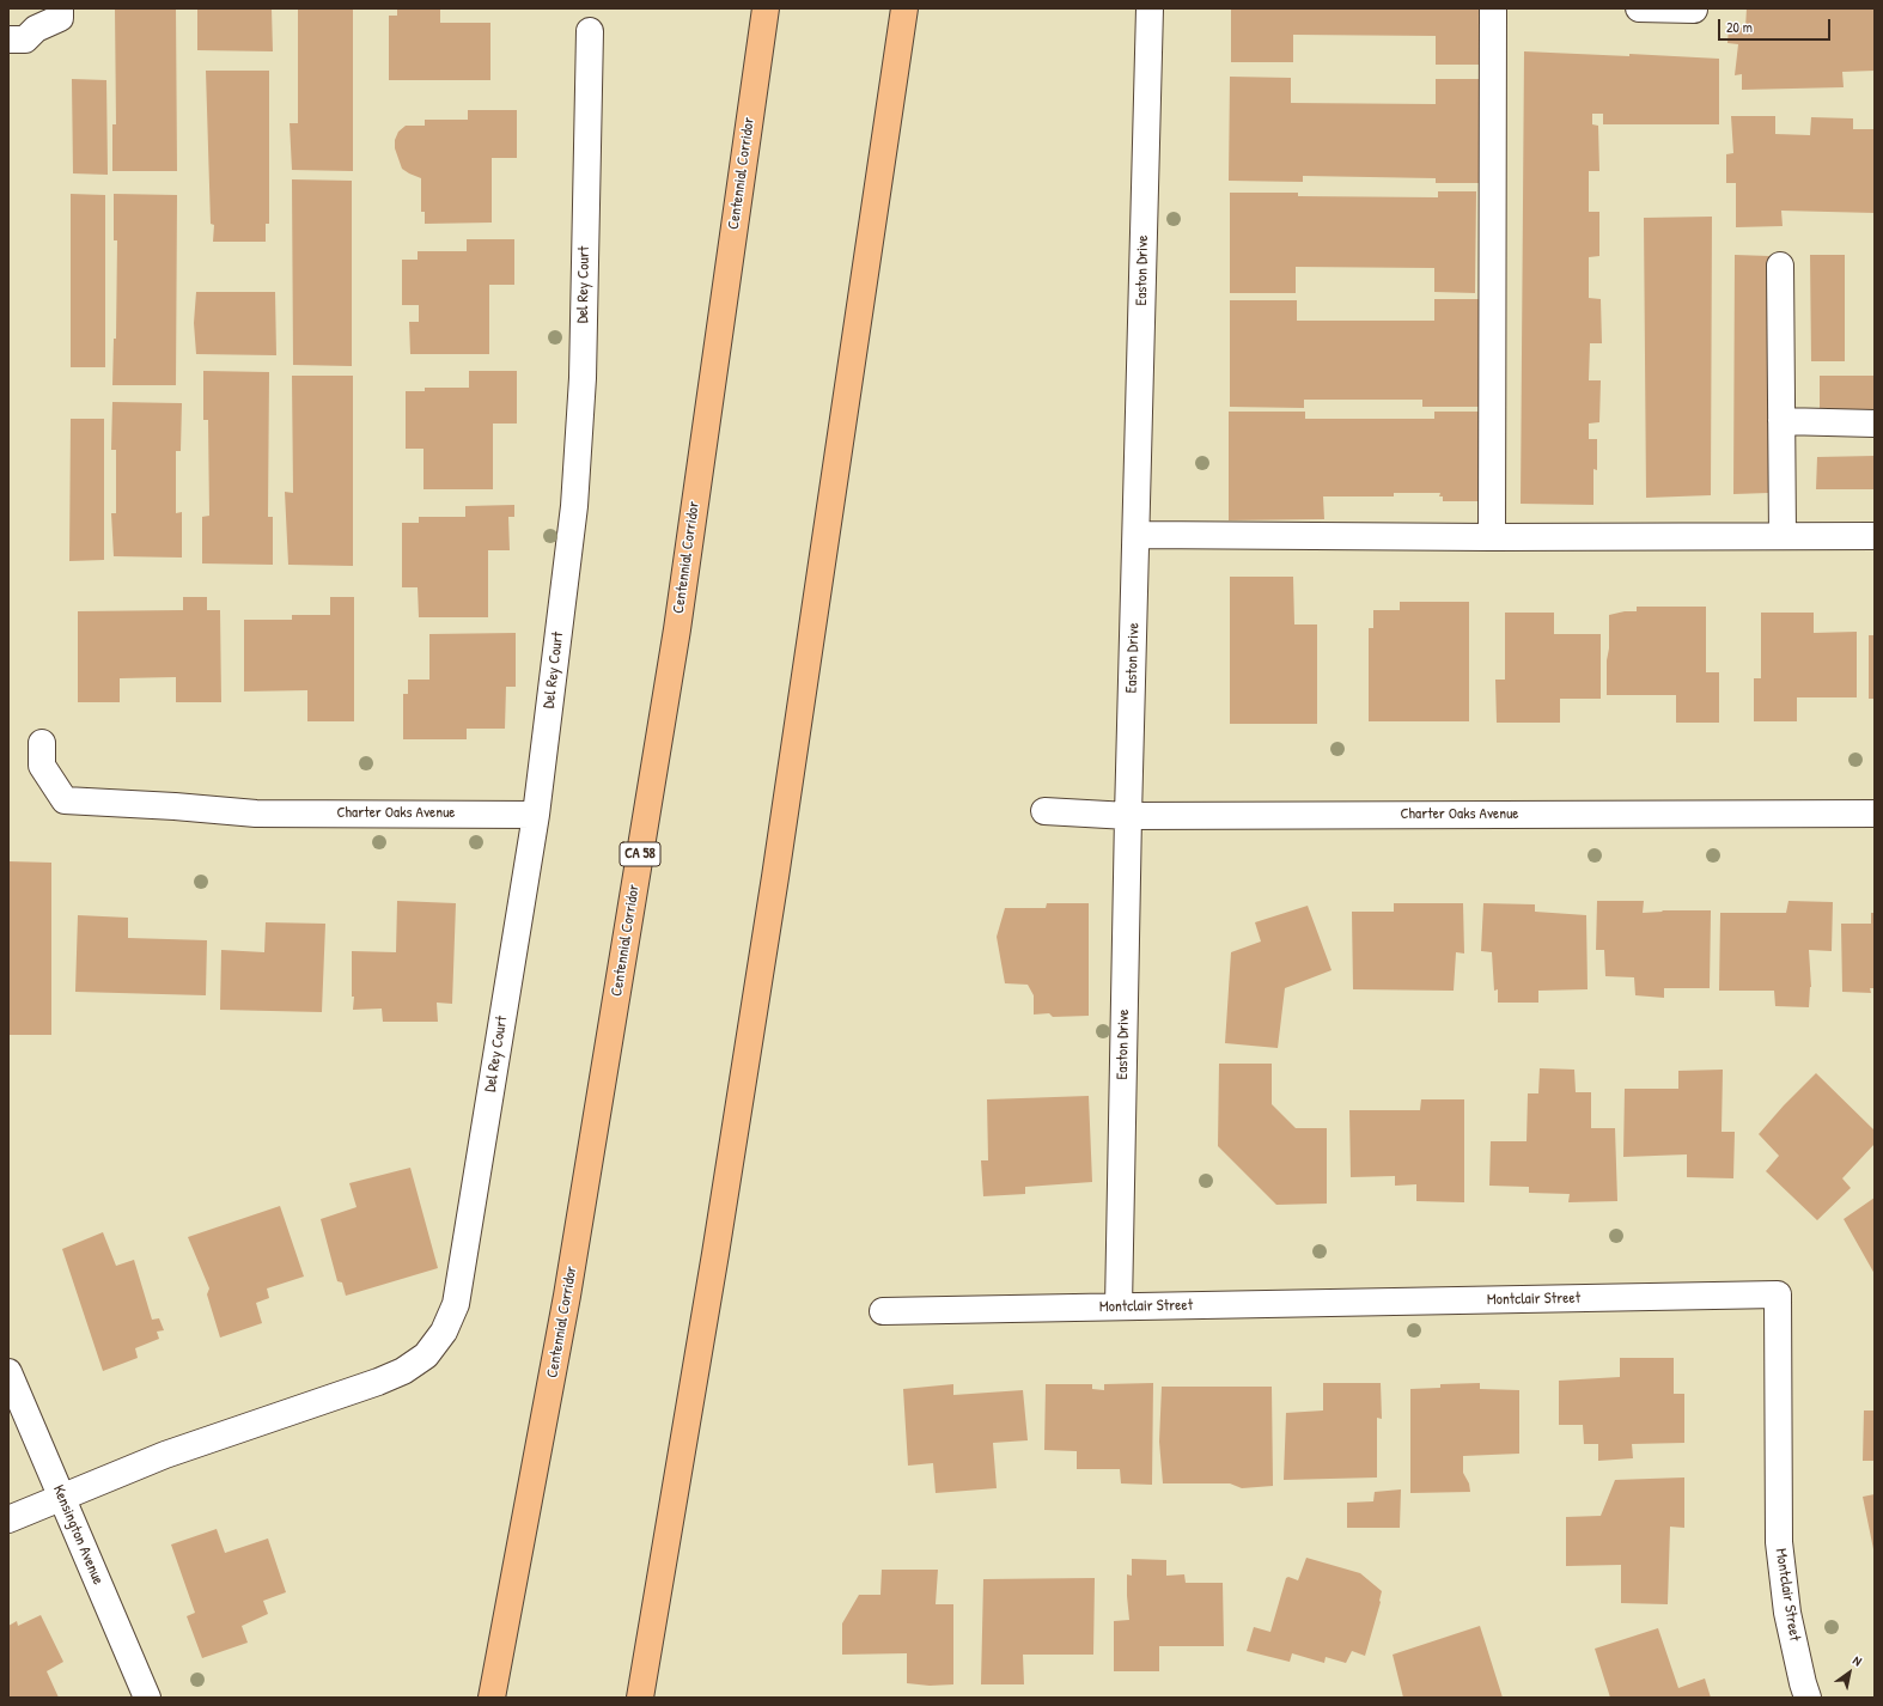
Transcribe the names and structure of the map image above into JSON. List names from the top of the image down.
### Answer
{
  "streets": {
    "highway": ["Centennial Corridor", "CA 58"],
    "street": [
      "Easton Drive",
      "Del Rey Court",
      "Charter Oaks Avenue",
      "Montclair Street",
      "Kensington Avenue"
    ]
  },
  "crossings": [
    ["Easton Drive", "Charter Oaks Avenue"],
    ["Easton Drive", "Montclair Street"],
    ["Del Rey Court", "Charter Oaks Avenue"],
    ["Del Rey Court", "Kensington Avenue"]
  ],
  "scale_bar": "20 m",
  "north": "top right"
}
